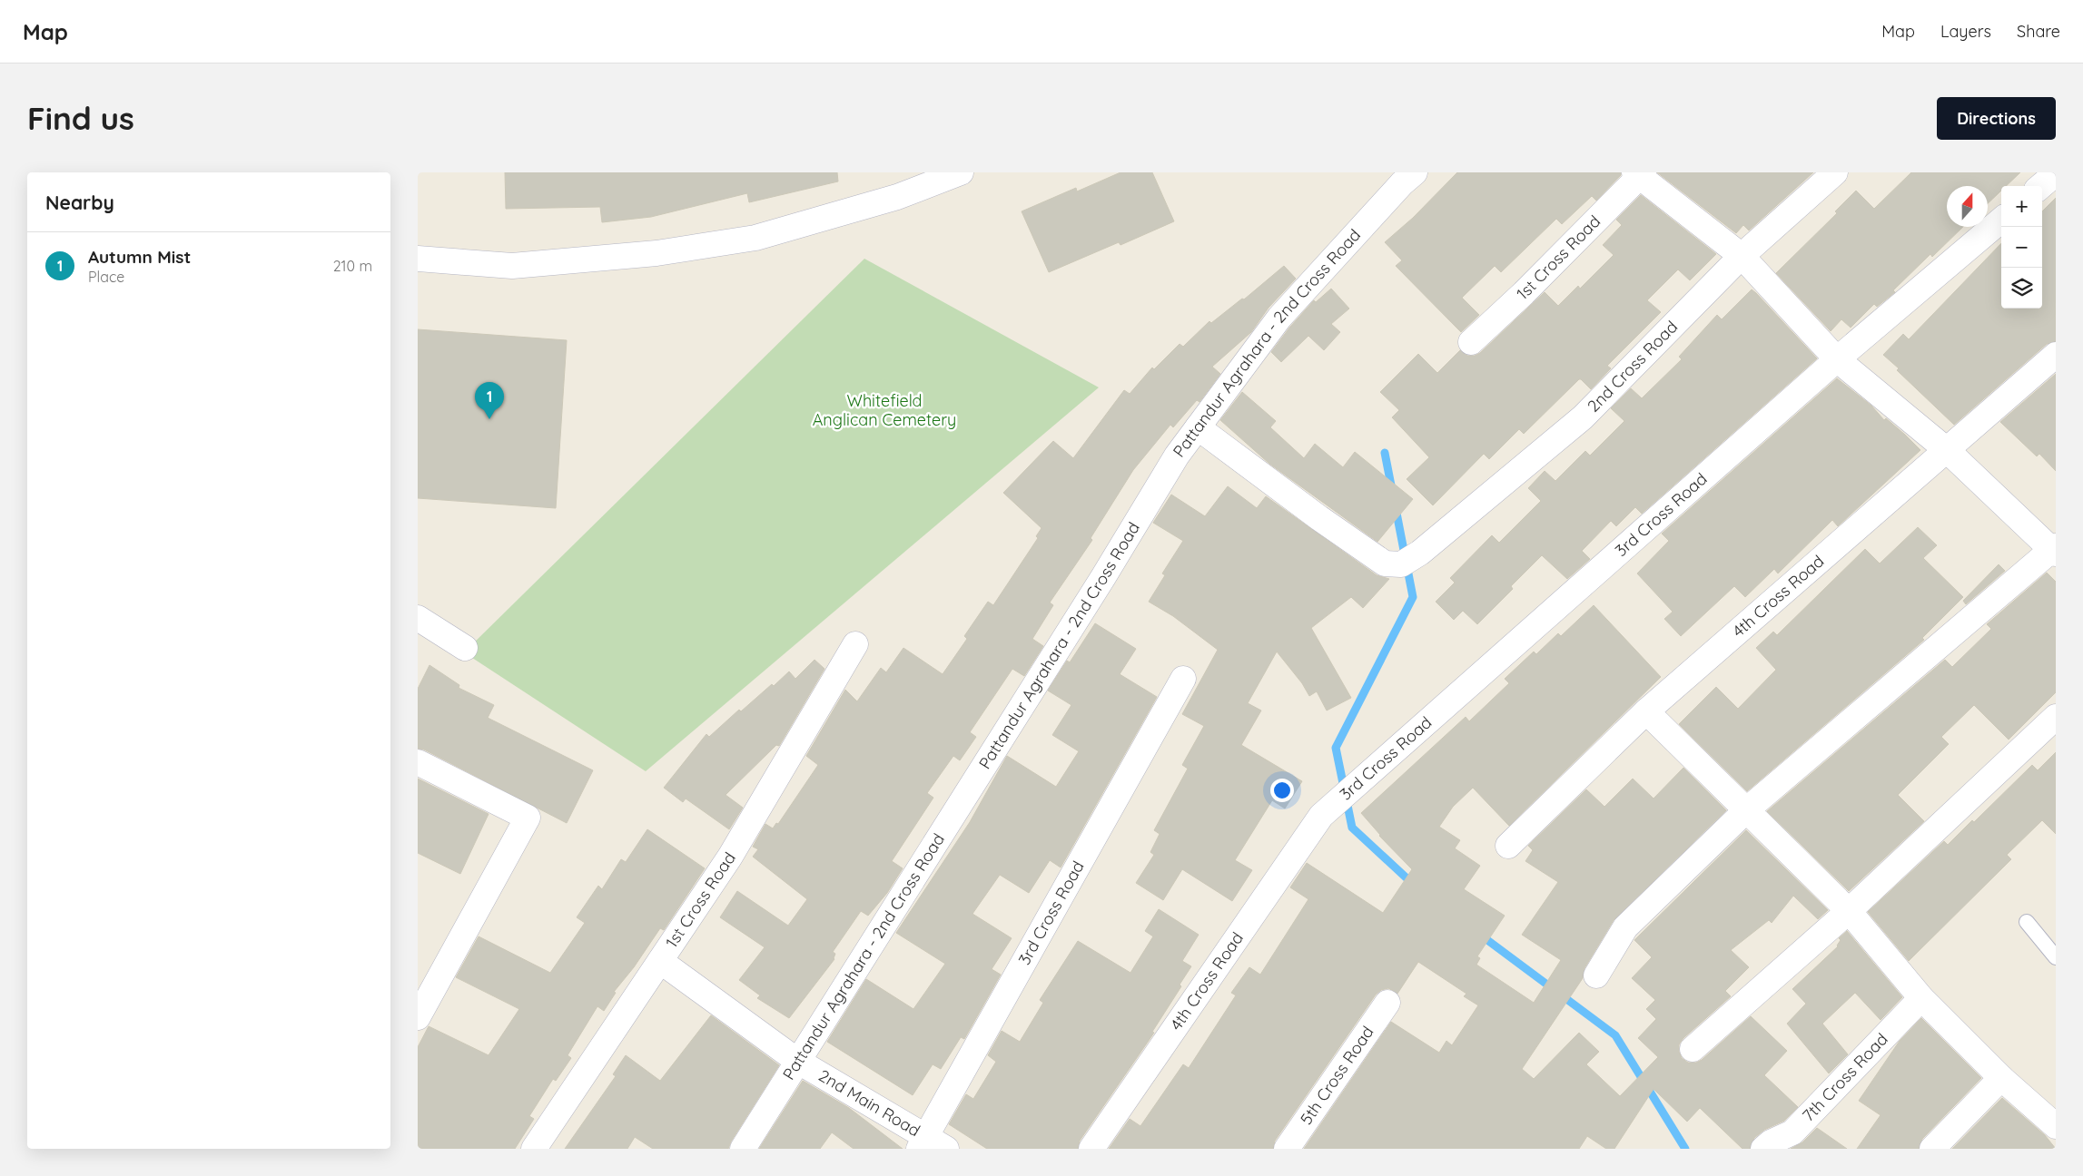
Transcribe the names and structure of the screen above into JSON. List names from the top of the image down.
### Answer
{
  "streets": {
    "street": [
      "1st Cross Road",
      "Pattandur Agrahara - 2nd Cross Road",
      "2nd Cross Road",
      "3rd Cross Road",
      "4th Cross Road",
      "5th Cross Road",
      "7th Cross Road",
      "2nd Main Road"
    ]
  },
  "crossings": [
    ["1st Cross Road", "2nd Main Road"],
    ["Pattandur Agrahara - 2nd Cross Road", "2nd Cross Road"],
    ["Pattandur Agrahara - 2nd Cross Road", "2nd Main Road"],
    ["3rd Cross Road", "4th Cross Road"],
    ["3rd Cross Road", "2nd Main Road"]
  ],
  "parks": ["Whitefield Anglican Cemetery"],
  "north": "top",
  "page": {
    "header": "Map",
    "nav": ["Map", "Layers", "Share"],
    "buttons": "Directions",
    "title": "Find us",
    "heading": "Nearby",
    "map_buttons": ["+", "−"],
    "list": [
      {
        "mark": "1",
        "name": "Autumn Mist",
        "note": "Place",
        "value": "210 m"
      }
    ],
    "pins": "1"
  }
}
